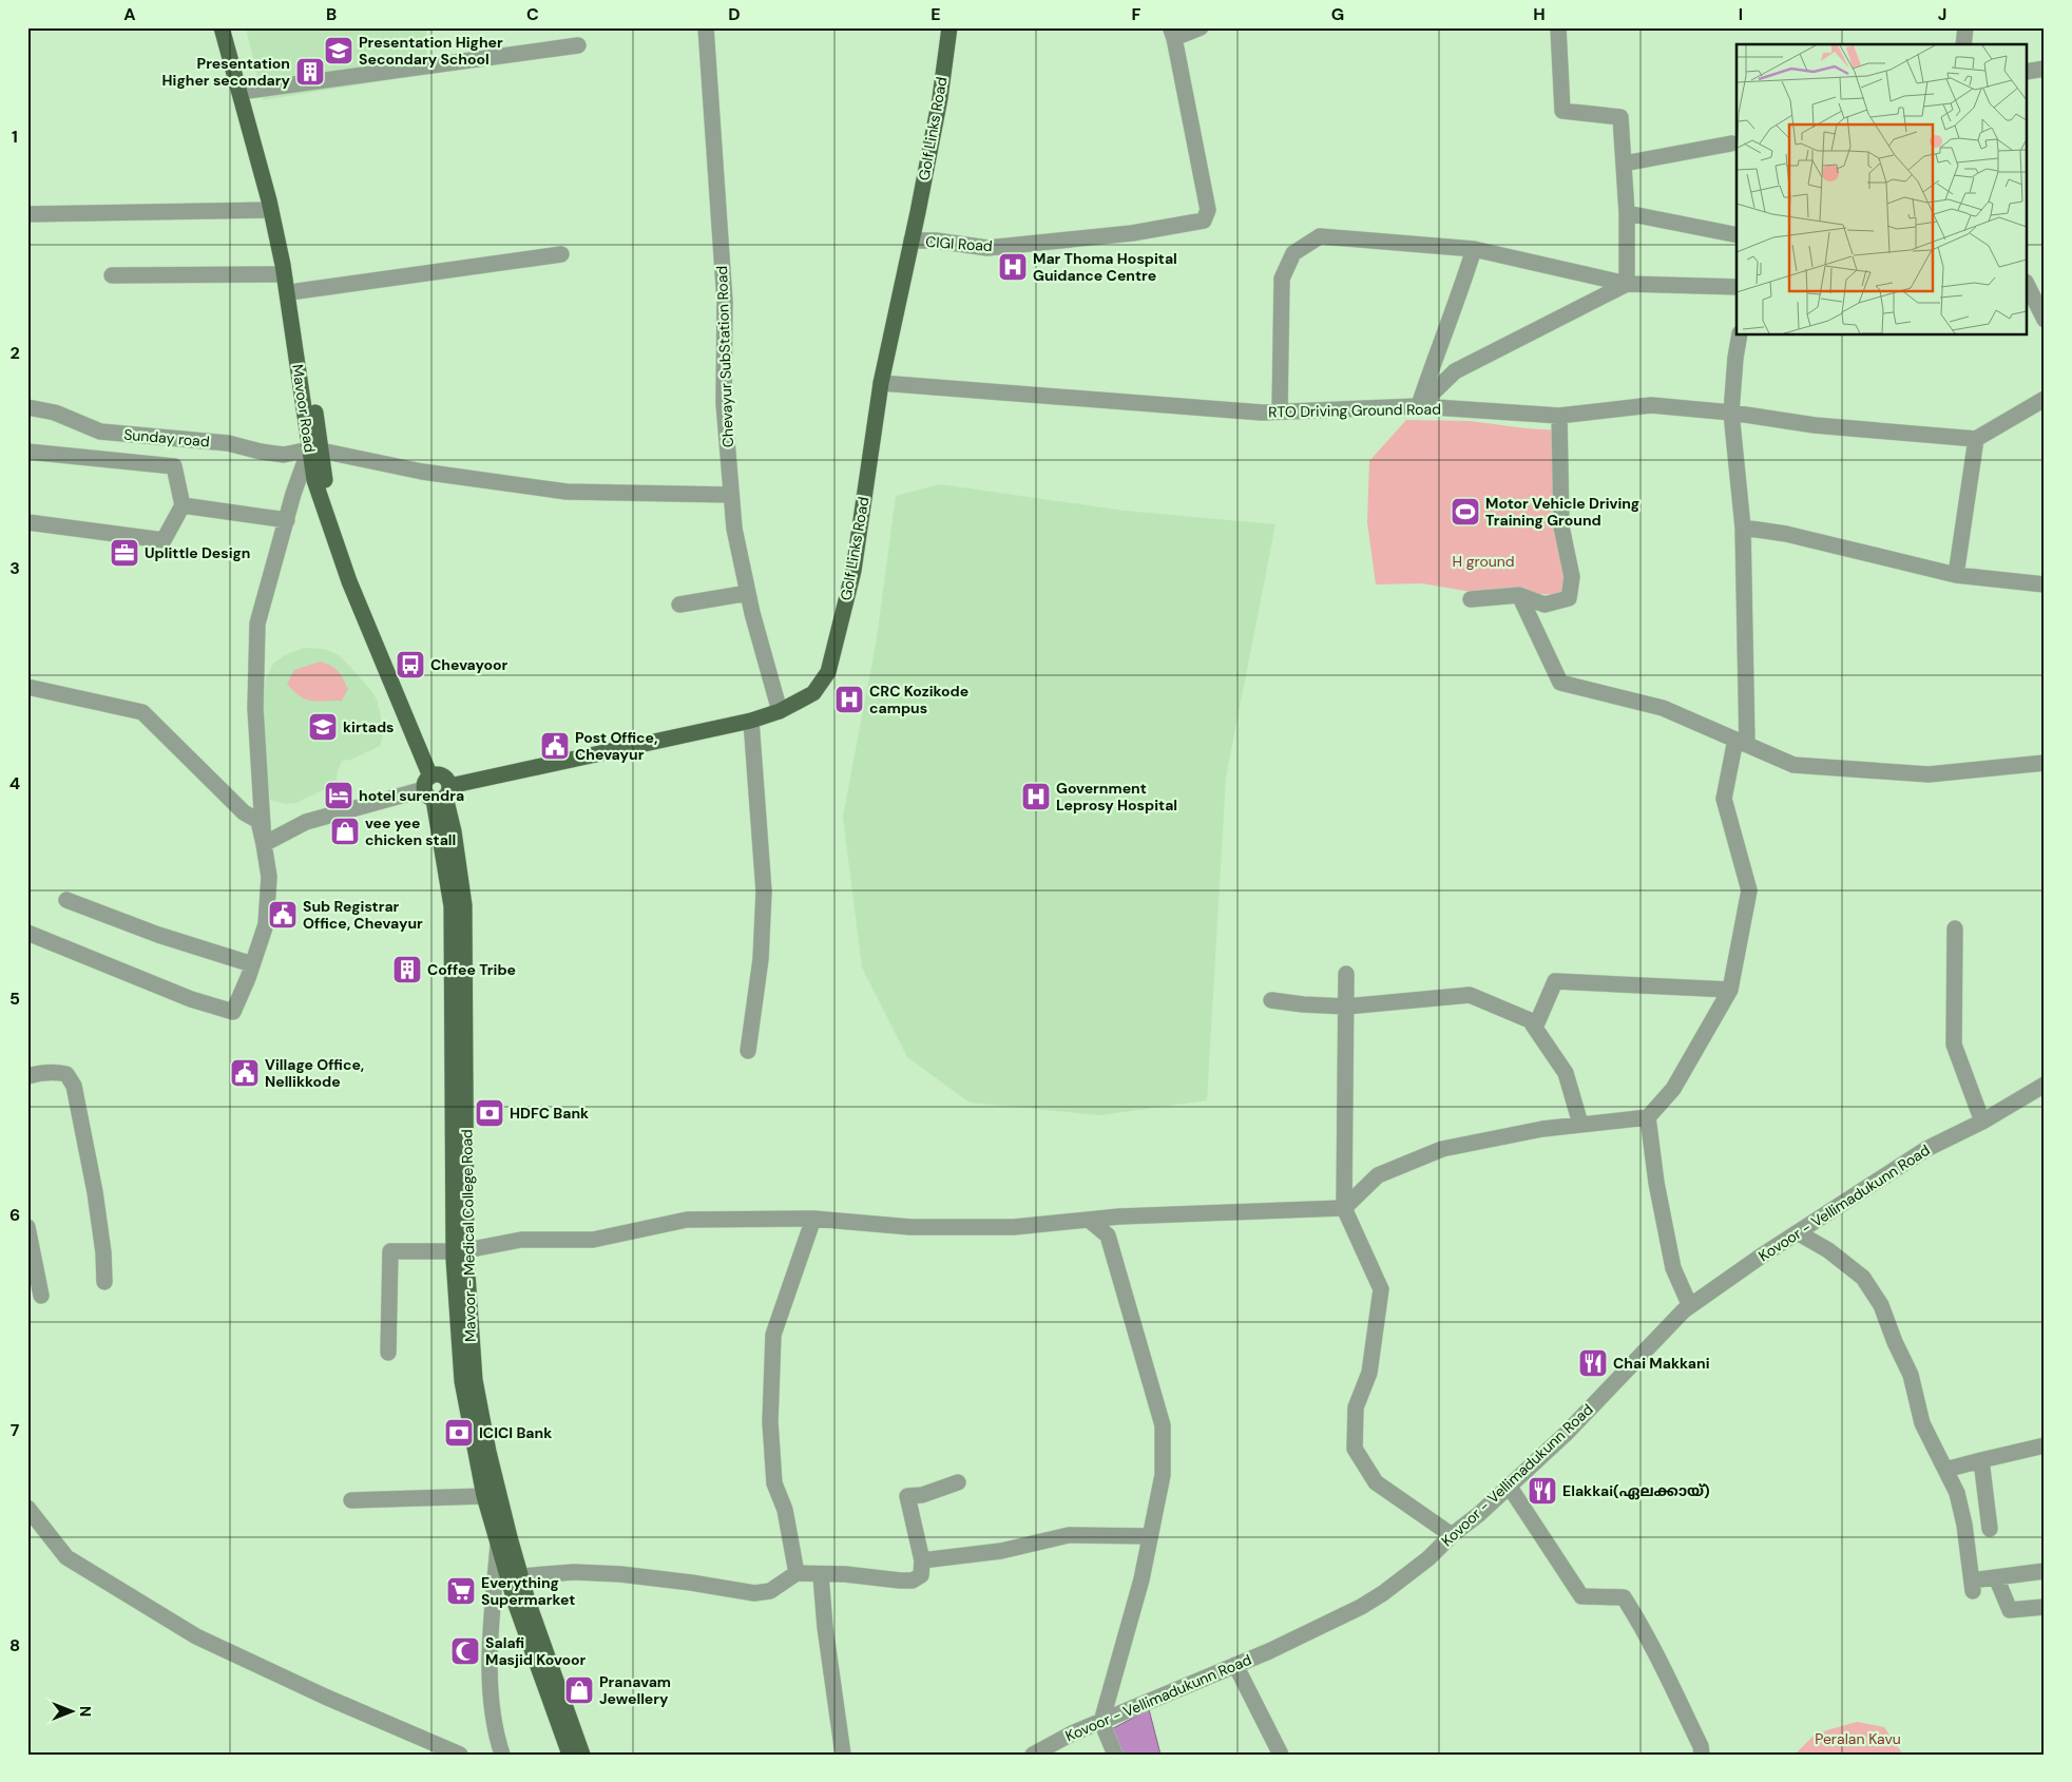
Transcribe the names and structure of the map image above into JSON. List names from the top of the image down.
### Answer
{
  "streets": {
    "main road": ["Golf Links Road", "Mavoor Road", "Mavoor - Medical College Road"],
    "street": [
      "CIGI Road",
      "Chevayur SubStation Road",
      "RTO Driving Ground Road",
      "Sunday road",
      "Kovoor - Vellimadukunn Road"
    ]
  },
  "crossings": [
    ["Golf Links Road", "CIGI Road"],
    ["Golf Links Road", "Chevayur SubStation Road"],
    ["Golf Links Road", "Mavoor Road"],
    ["Golf Links Road", "RTO Driving Ground Road"],
    ["Golf Links Road", "Mavoor - Medical College Road"],
    ["Mavoor Road", "Sunday road"],
    ["Mavoor Road", "Mavoor - Medical College Road"]
  ],
  "parks": ["H ground", "Peralan Kavu"],
  "places": {
    "school or university": ["Presentation Higher Secondary School", "kirtads"],
    "building": ["Presentation Higher secondary", "Coffee Tribe"],
    "hospital": ["Mar Thoma Hospital Guidance Centre", "CRC Kozikode campus", "Government Leprosy Hospital"],
    "sports": ["Motor Vehicle Driving Training Ground"],
    "office": ["Uplittle Design"],
    "bus stop": ["Chevayoor"],
    "public building": ["Post Office, Chevayur", "Sub Registrar Office, Chevayur", "Village Office, Nellikkode"],
    "hotel": ["hotel surendra"],
    "shop": ["vee yee chicken stall", "Pranavam Jewellery"],
    "bank": ["HDFC Bank", "ICICI Bank"],
    "restaurant": ["Chai Makkani", "Elakkai(ഏലക്കായ്)"],
    "supermarket": ["Everything Supermarket"],
    "mosque": ["Salafi Masjid Kovoor"]
  },
  "north": "right",
  "grid": {
    "columns": [
      "A",
      "B",
      "C",
      "D",
      "E",
      "F",
      "G",
      "H",
      "I",
      "J"
    ],
    "rows": [
      "1",
      "2",
      "3",
      "4",
      "5",
      "6",
      "7",
      "8"
    ]
  }
}
